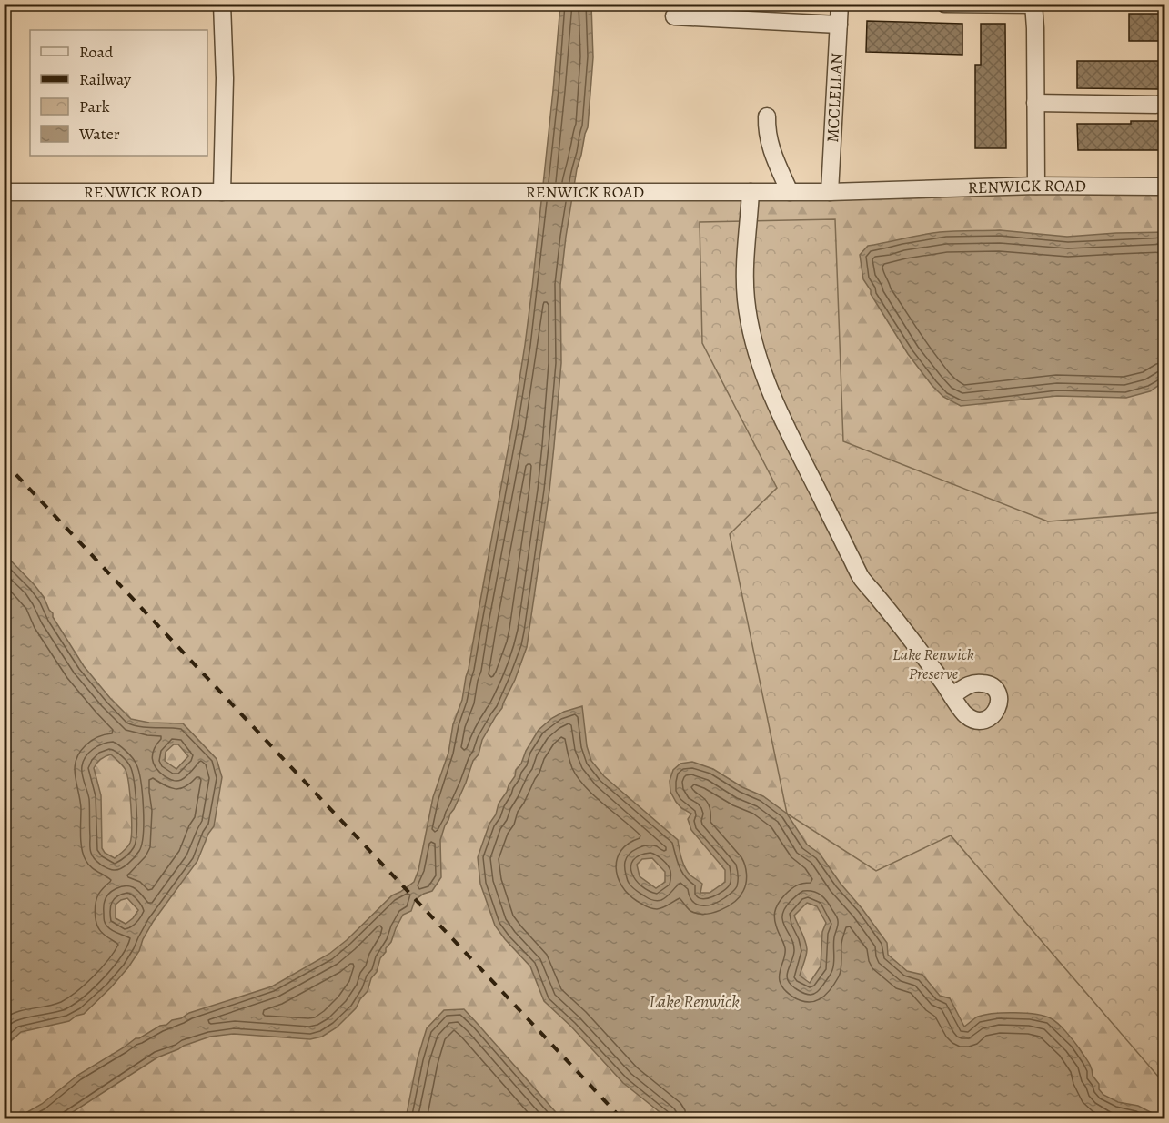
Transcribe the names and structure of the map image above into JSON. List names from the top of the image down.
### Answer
{
  "streets": {
    "street": ["MCCLELLAN", "RENWICK ROAD"]
  },
  "crossings": [
    ["MCCLELLAN", "RENWICK ROAD"]
  ],
  "water": ["Lake Renwick"],
  "parks": ["Lake Renwick Preserve"],
  "legend": [
    "Road",
    "Railway",
    "Park",
    "Water"
  ]
}
